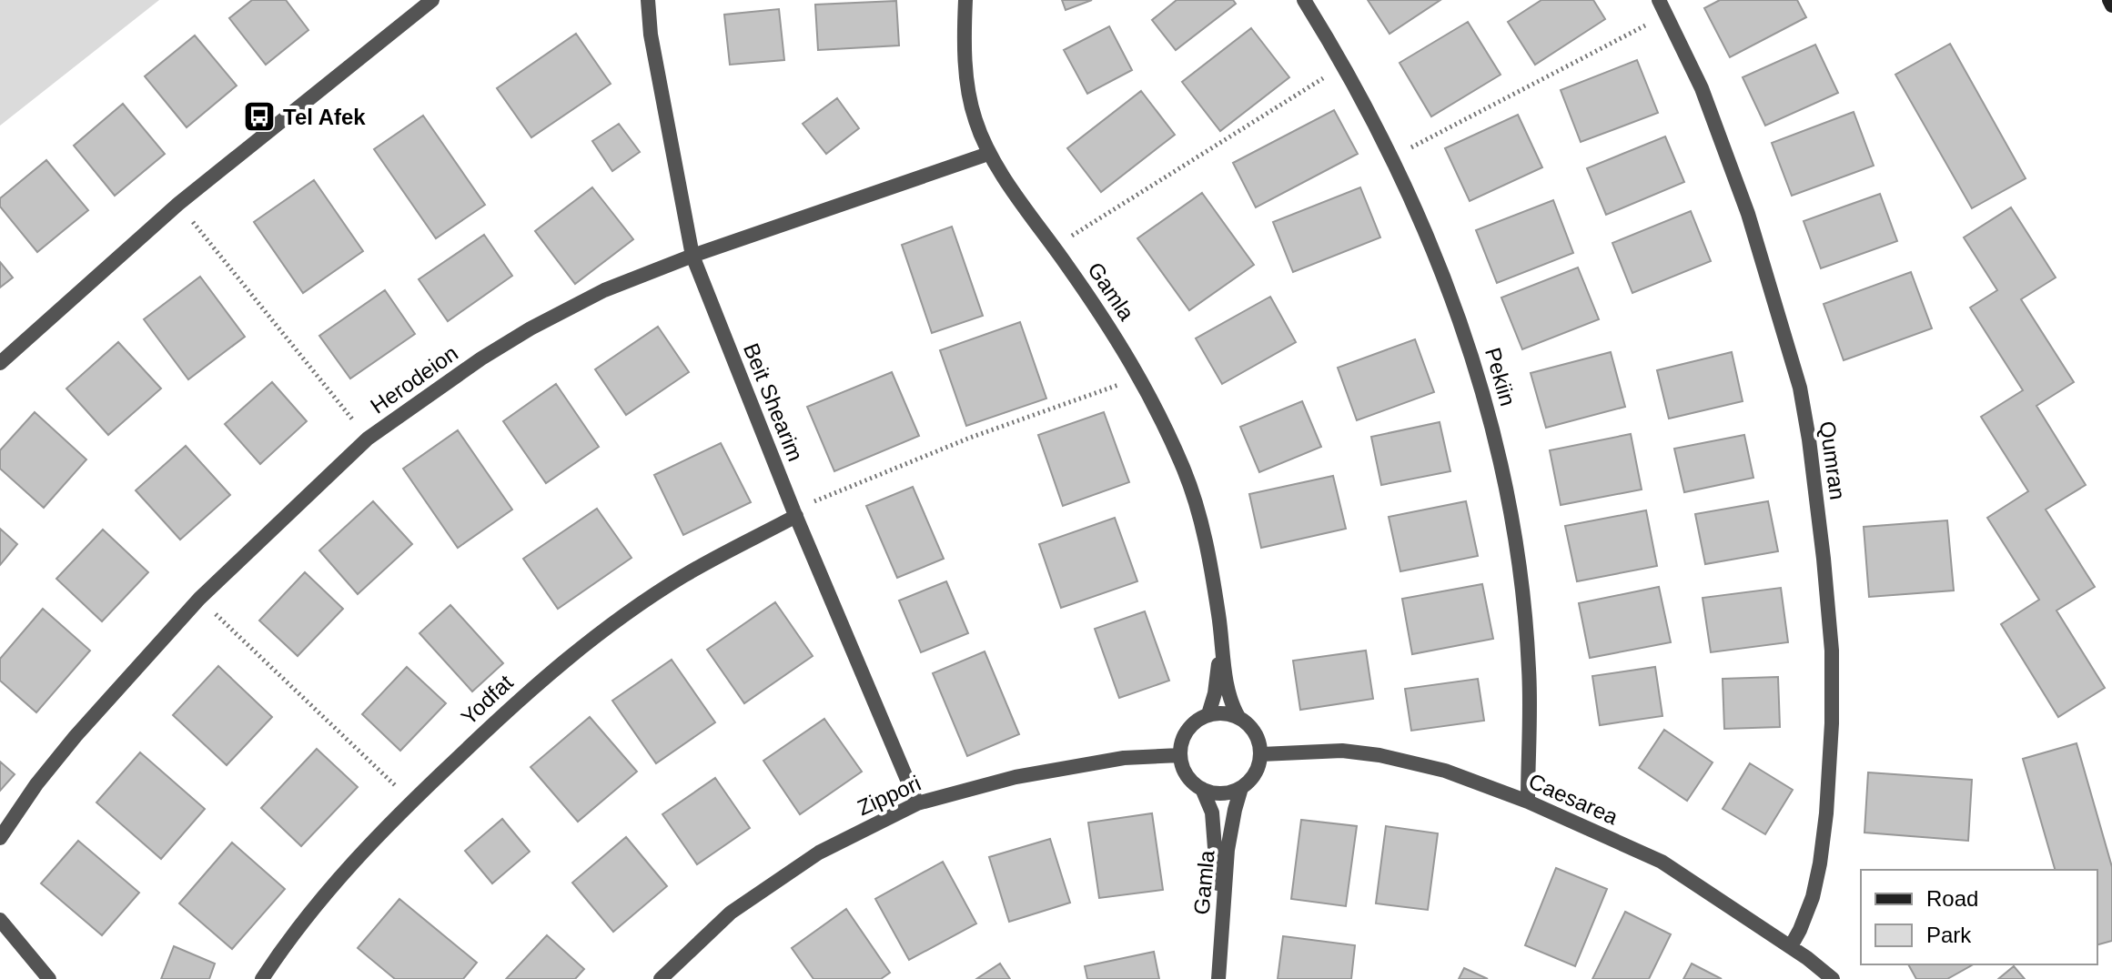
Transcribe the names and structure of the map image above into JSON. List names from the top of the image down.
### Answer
{
  "streets": {
    "street": [
      "Gamla",
      "Pekiin",
      "Herodeion",
      "Beit Shearim",
      "Qumran",
      "Yodfat",
      "Zippori",
      "Caesarea"
    ]
  },
  "crossings": [
    ["Gamla", "Herodeion"],
    ["Gamla", "Zippori"],
    ["Gamla", "Caesarea"],
    ["Pekiin", "Caesarea"],
    ["Herodeion", "Beit Shearim"],
    ["Beit Shearim", "Yodfat"],
    ["Beit Shearim", "Zippori"],
    ["Qumran", "Caesarea"],
    ["Zippori", "Caesarea"]
  ],
  "places": {
    "bus stop": ["Tel Afek"]
  },
  "legend": ["Road", "Park"]
}
